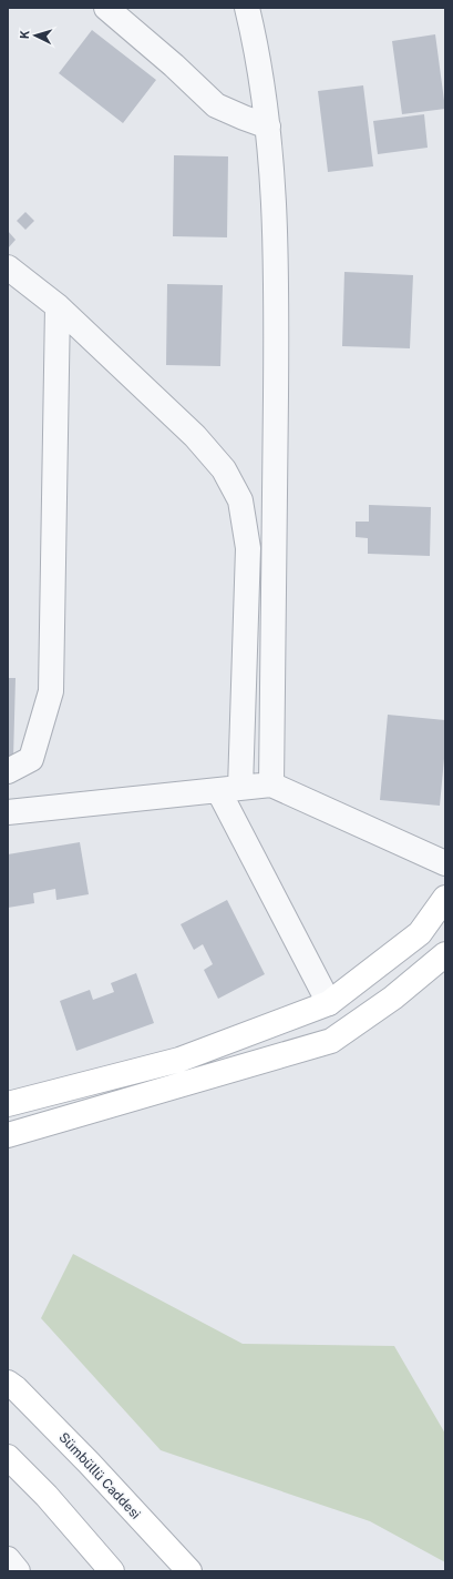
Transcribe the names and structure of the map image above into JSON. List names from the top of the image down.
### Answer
{
  "streets": {
    "street": ["Sümbüllü Caddesi"]
  },
  "north": "left"
}
